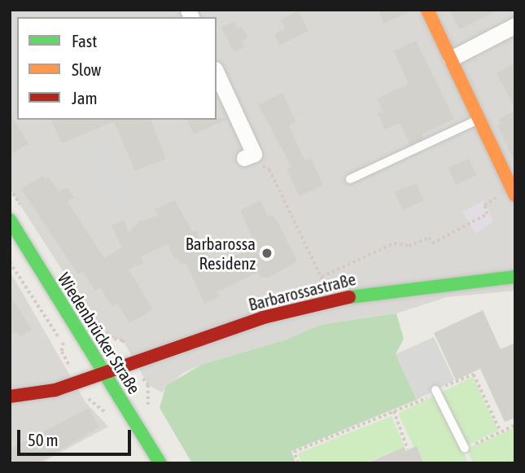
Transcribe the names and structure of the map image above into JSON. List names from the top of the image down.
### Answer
{
  "streets": {
    "street": ["Barbarossastraße", "Wiedenbrücker Straße"]
  },
  "crossings": [
    ["Barbarossastraße", "Wiedenbrücker Straße"]
  ],
  "places": ["Barbarossa Residenz"],
  "legend": ["Fast", "Slow", "Jam"],
  "scale_bar": "50 m"
}
